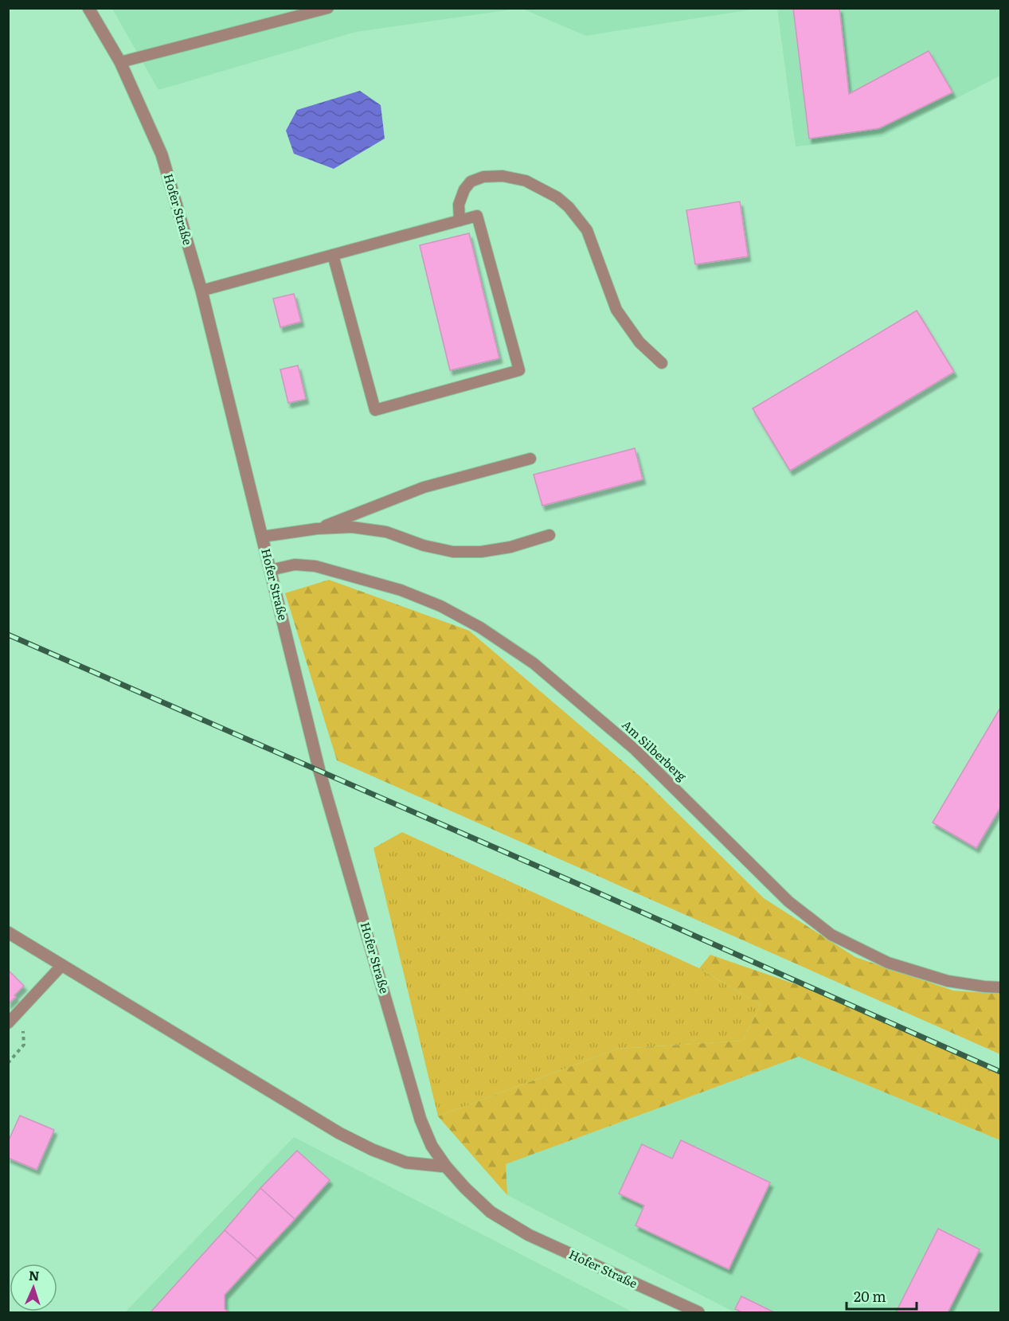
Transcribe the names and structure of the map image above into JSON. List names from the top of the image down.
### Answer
{
  "streets": {
    "street": ["Hofer Straße"],
    "lane": ["Am Silberberg"]
  },
  "crossings": [
    ["Hofer Straße", "Am Silberberg"]
  ],
  "scale_bar": "20 m",
  "north": "top"
}
